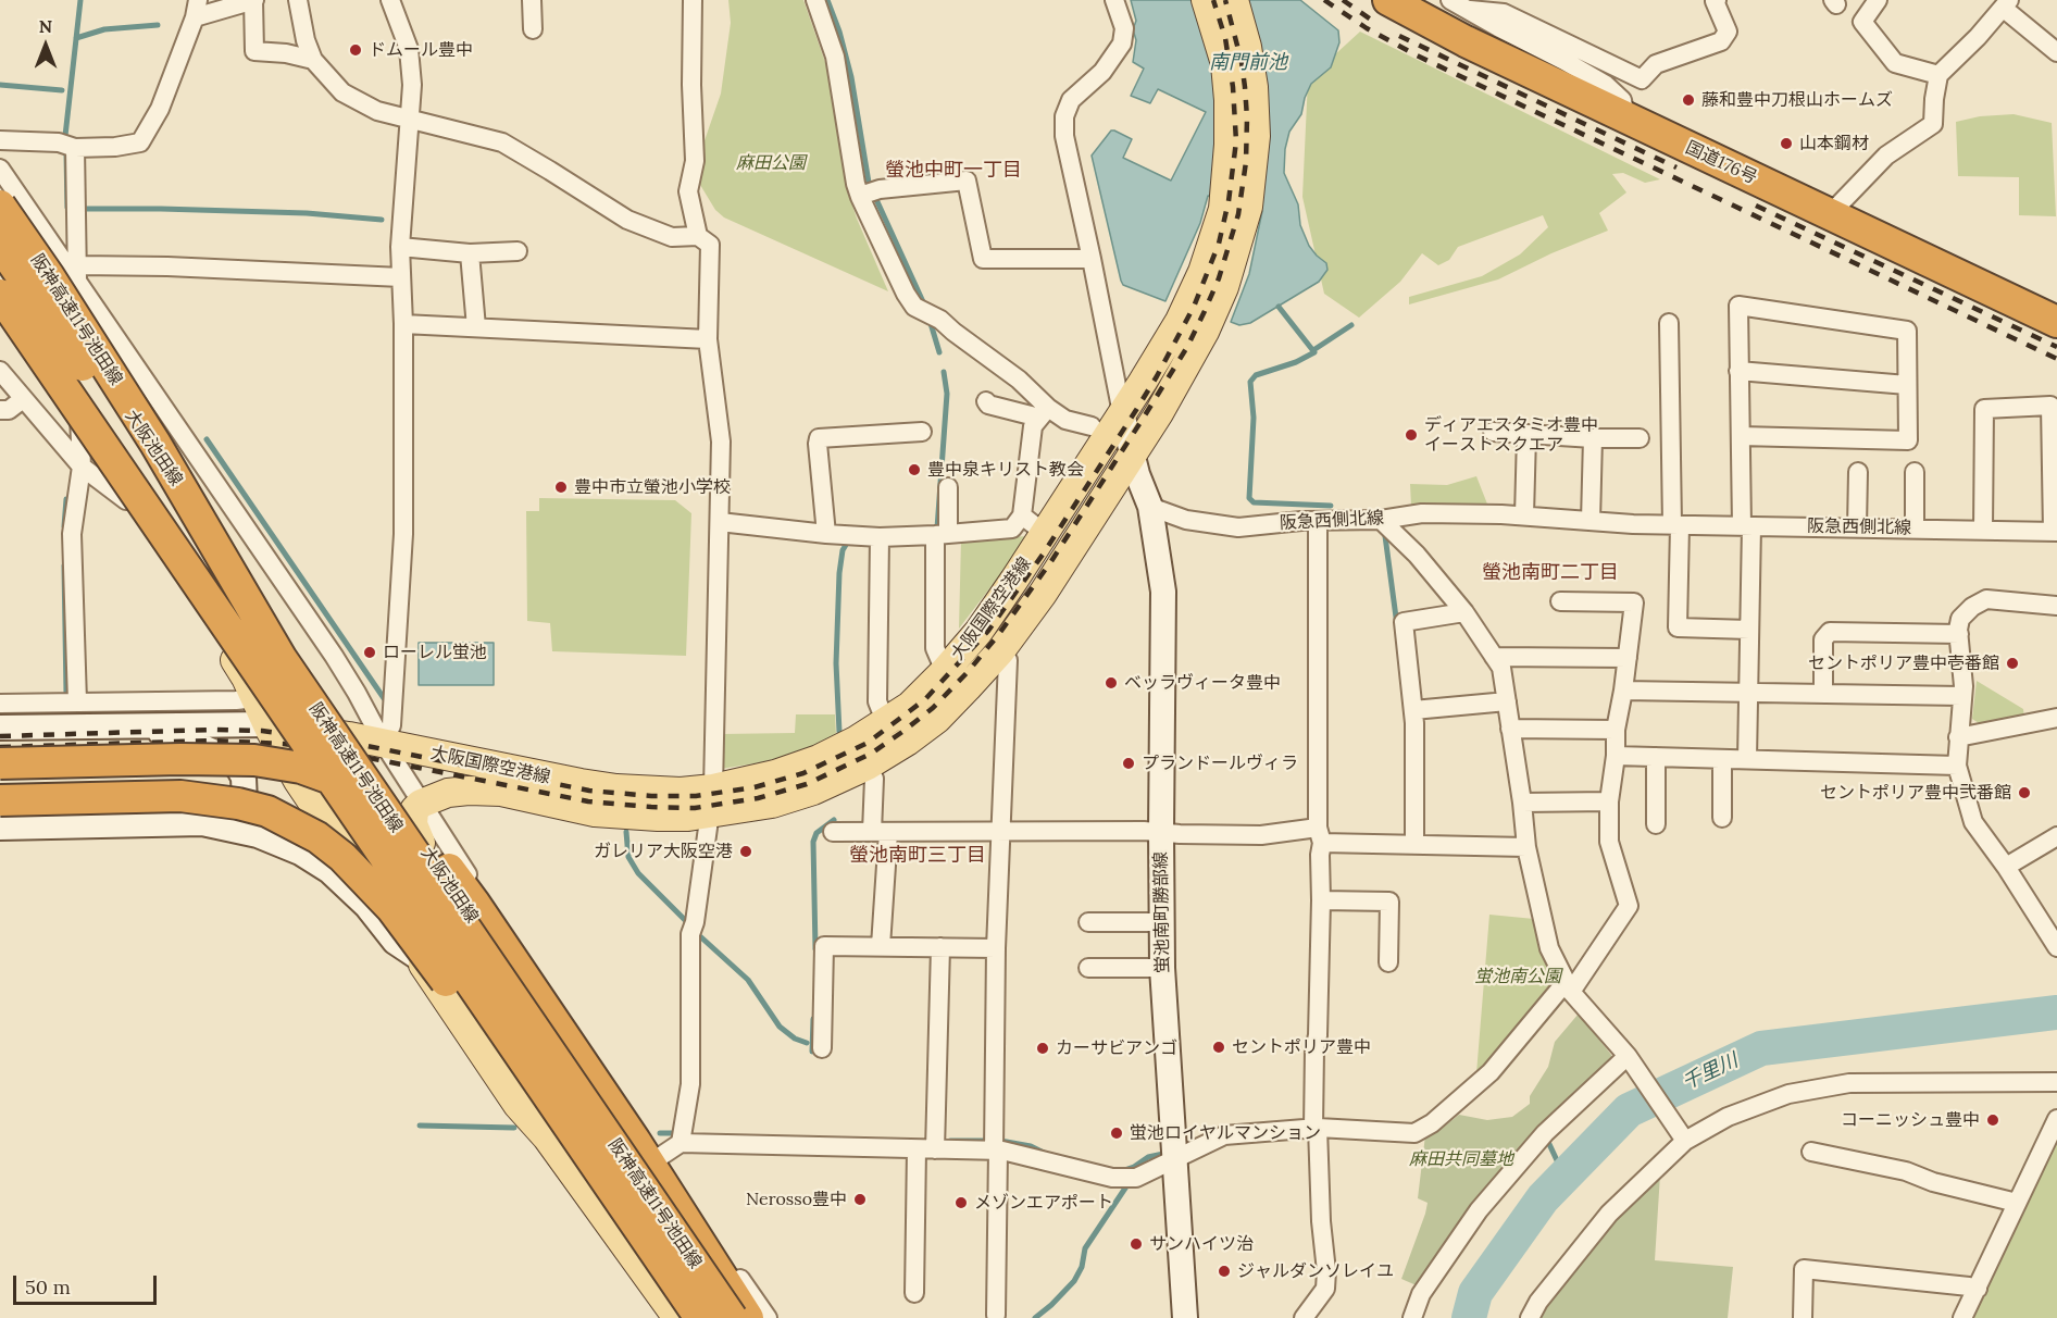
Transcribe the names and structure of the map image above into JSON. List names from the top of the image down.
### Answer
{
  "streets": {
    "highway": ["国道176号", "阪神高速11号池田線"],
    "main road": ["大阪池田線", "大阪国際空港線"],
    "street": ["阪急西側北線", "蛍池南町勝部線"]
  },
  "crossings": [
    ["大阪池田線", "大阪国際空港線"],
    ["阪急西側北線", "蛍池南町勝部線"]
  ],
  "districts": ["螢池中町一丁目", "螢池南町二丁目", "螢池南町三丁目"],
  "water": ["南門前池", "千里川"],
  "parks": ["麻田公園", "蛍池南公園", "麻田共同墓地"],
  "places": [
    "ドムール豊中",
    "藤和豊中刀根山ホームズ",
    "山本鋼材",
    "ディアエスタミオ豊中 イーストスクエア",
    "豊中泉キリスト教会",
    "豊中市立螢池小学校",
    "ローレル蛍池",
    "セントポリア豊中壱番館",
    "ベッラヴィータ豊中",
    "プランドールヴィラ",
    "セントポリア豊中弐番館",
    "ガレリア大阪空港",
    "セントポリア豊中",
    "カーサビアンゴ",
    "コーニッシュ豊中",
    "蛍池ロイヤルマンション",
    "Nerosso豊中",
    "メゾンエアポート",
    "サンハイツ治",
    "ジャルダンソレイユ"
  ],
  "scale_bar": "50 m",
  "north": "top"
}
